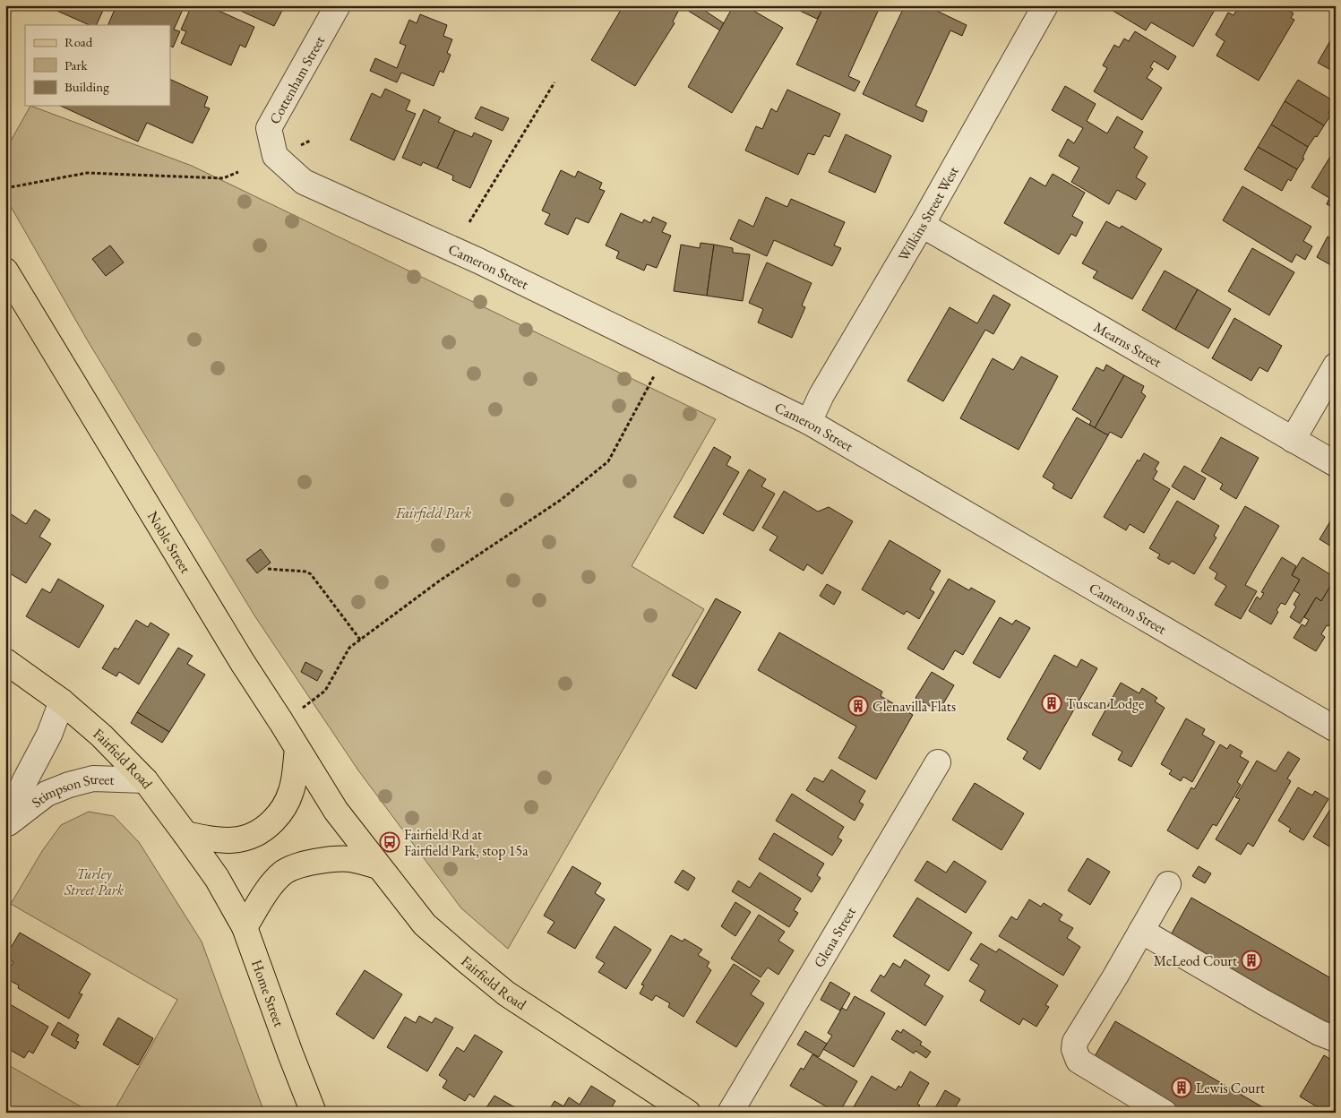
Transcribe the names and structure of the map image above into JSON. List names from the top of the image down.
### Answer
{
  "streets": {
    "main road": ["Noble Street", "Fairfield Road", "Home Street"],
    "street": [
      "Cottenham Street",
      "Wilkins Street West",
      "Cameron Street",
      "Mearns Street",
      "Stimpson Street",
      "Glena Street"
    ]
  },
  "crossings": [
    ["Cottenham Street", "Cameron Street"],
    ["Wilkins Street West", "Cameron Street"],
    ["Wilkins Street West", "Mearns Street"],
    ["Noble Street", "Fairfield Road"],
    ["Fairfield Road", "Stimpson Street"],
    ["Fairfield Road", "Home Street"]
  ],
  "parks": ["Fairfield Park", "Turley Street Park"],
  "places": {
    "building": [
      "Tuscan Lodge",
      "Glenavilla Flats",
      "McLeod Court",
      "Lewis Court"
    ],
    "bus stop": ["Fairfield Rd at Fairfield Park, stop 15a"]
  },
  "legend": ["Road", "Park", "Building"]
}
